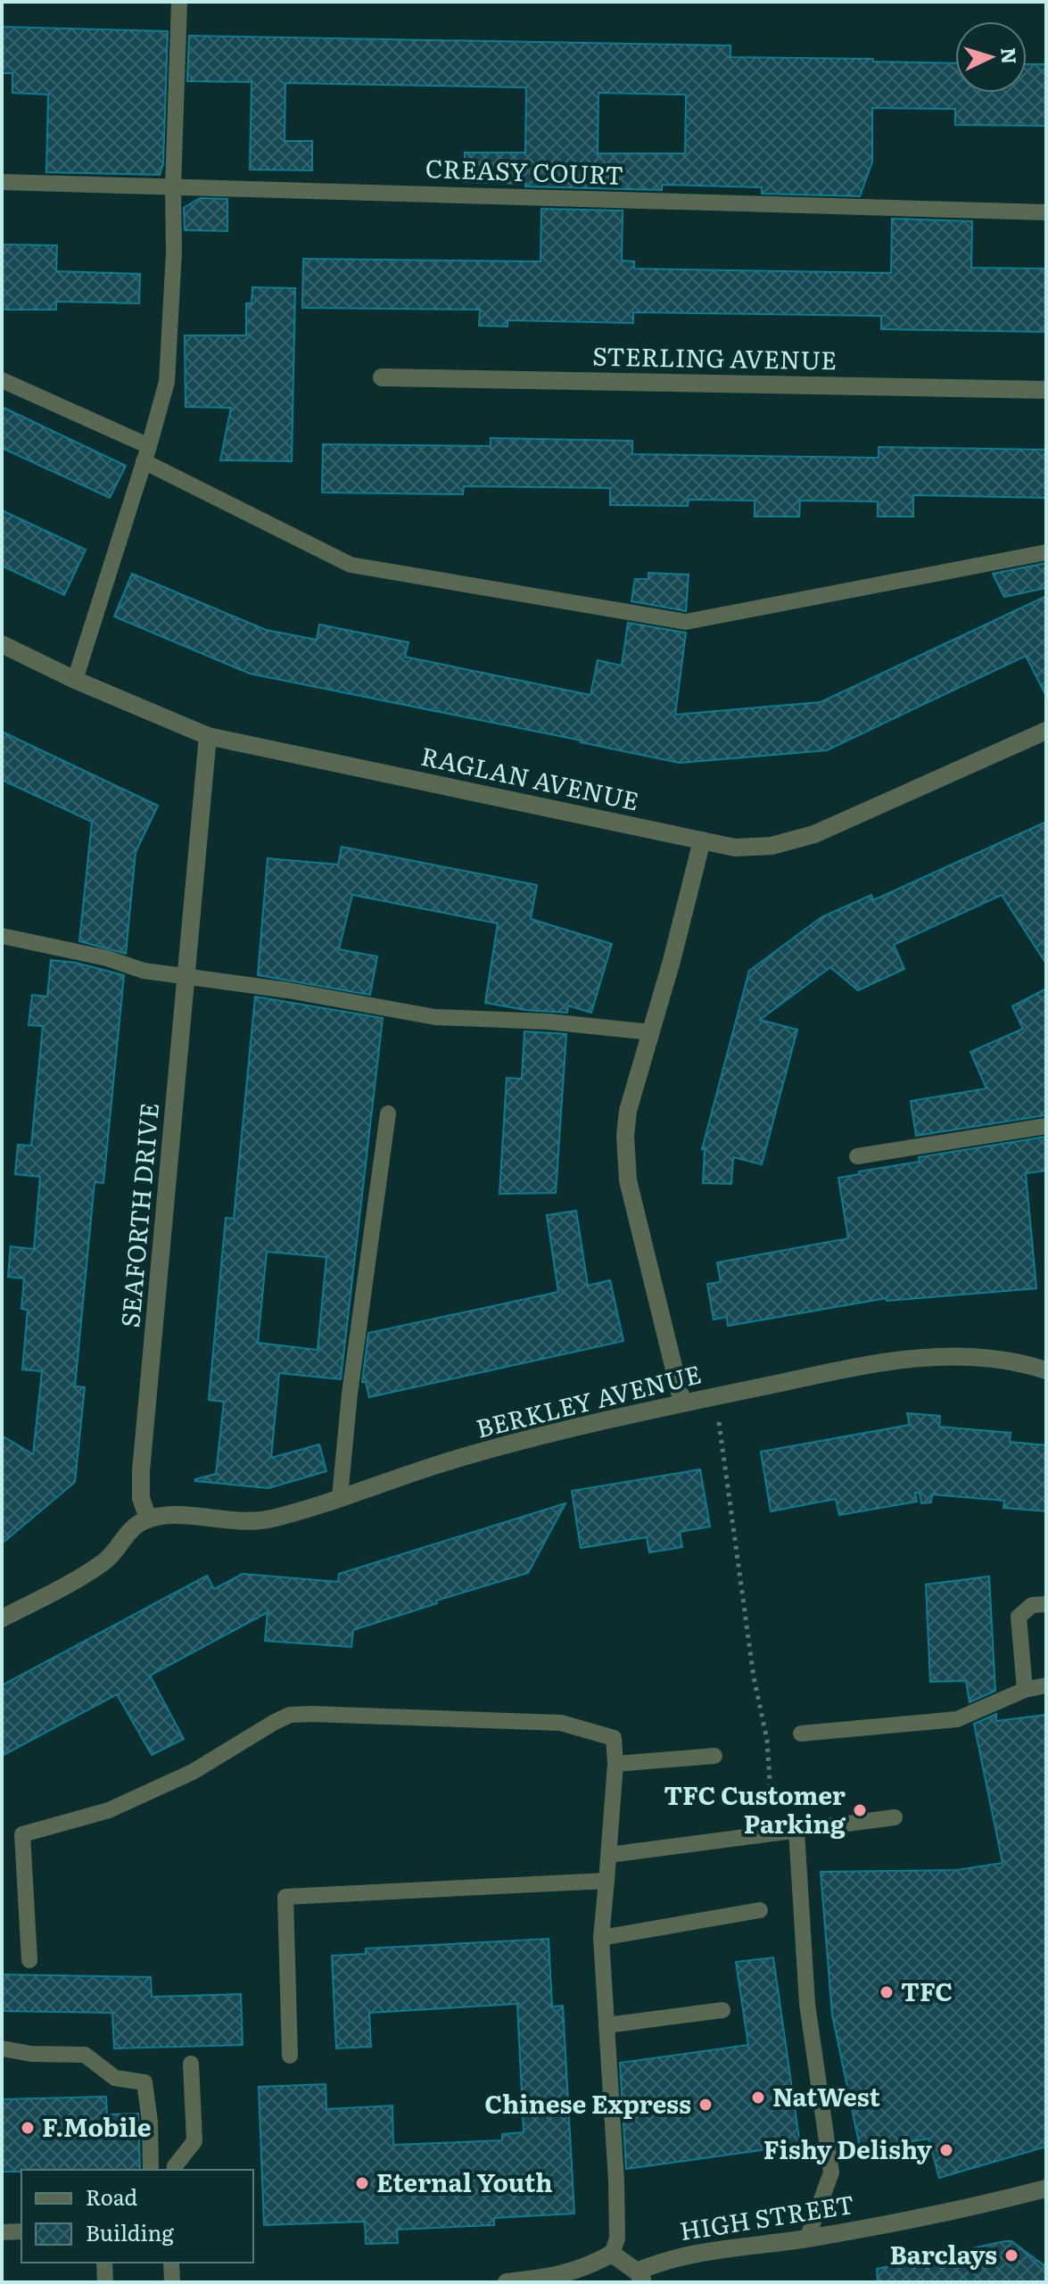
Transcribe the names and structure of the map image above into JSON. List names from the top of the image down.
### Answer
{
  "streets": {
    "street": [
      "STERLING AVENUE",
      "RAGLAN AVENUE",
      "SEAFORTH DRIVE",
      "BERKLEY AVENUE",
      "HIGH STREET"
    ],
    "lane": ["CREASY COURT"]
  },
  "crossings": [
    ["RAGLAN AVENUE", "SEAFORTH DRIVE"],
    ["SEAFORTH DRIVE", "BERKLEY AVENUE"]
  ],
  "places": [
    "TFC Customer Parking",
    "TFC",
    "NatWest",
    "Chinese Express",
    "F.Mobile",
    "Fishy Delishy",
    "Eternal Youth",
    "Barclays"
  ],
  "legend": ["Road", "Building"],
  "north": "right"
}
